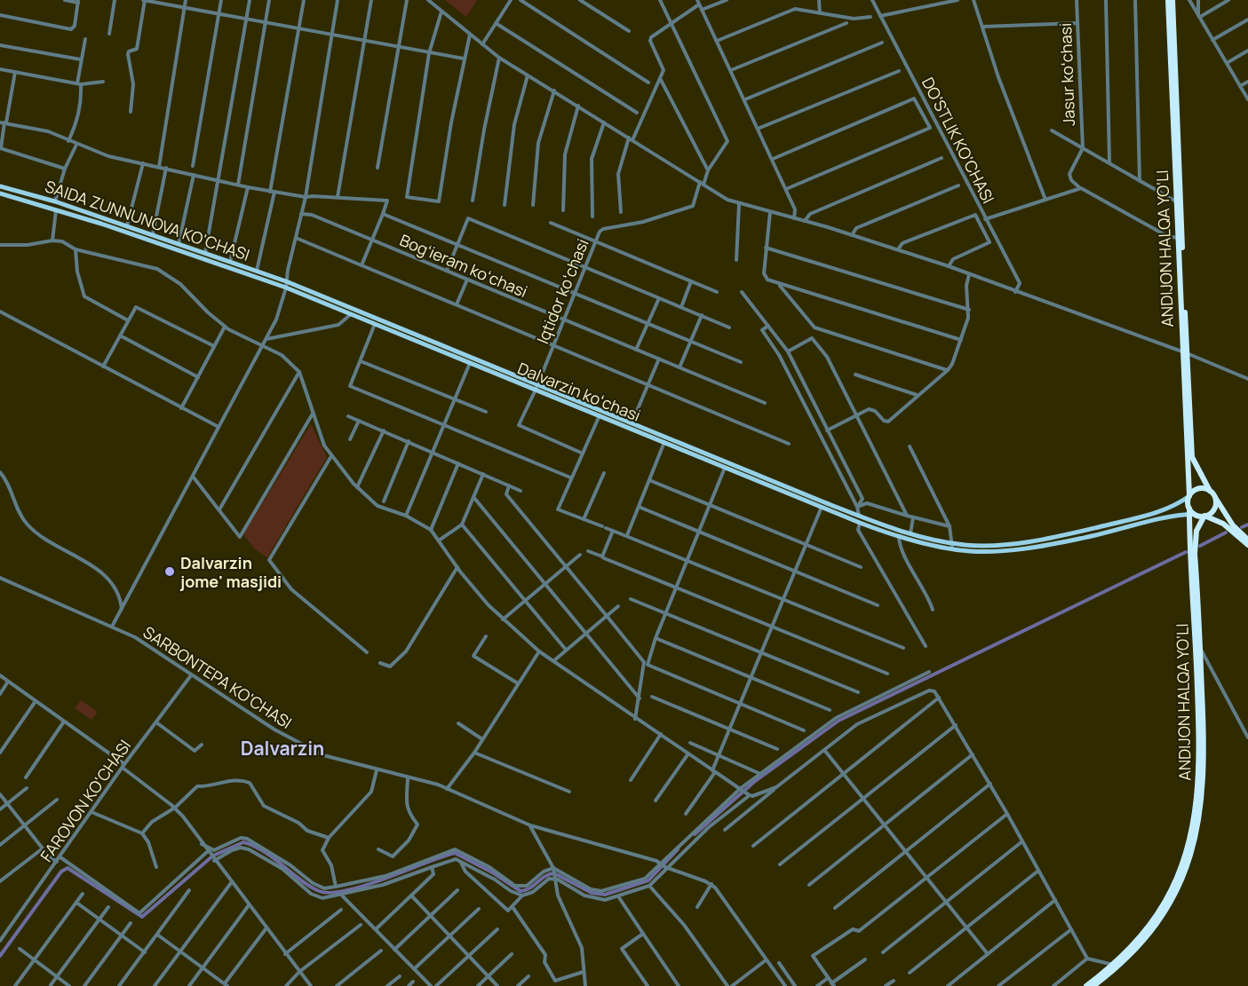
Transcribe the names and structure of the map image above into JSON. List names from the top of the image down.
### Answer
{
  "streets": {
    "highway": ["ANDIJON HALQA YO‘LI"],
    "main road": ["SAIDA ZUNNUNOVA KO'CHASI", "Dalvarzin koʻchasi"],
    "street": [
      "Jasur koʻchasi",
      "DO'STLIK KO'CHASI",
      "Bogʻieram koʻchasi",
      "Iqtidor koʻchasi",
      "SARBONTEPA KO'CHASI",
      "FAROVON KO'CHASI"
    ]
  },
  "crossings": [
    ["SAIDA ZUNNUNOVA KO'CHASI", "Dalvarzin koʻchasi"],
    ["Bogʻieram koʻchasi", "Iqtidor koʻchasi"],
    ["Iqtidor koʻchasi", "Dalvarzin koʻchasi"],
    ["SARBONTEPA KO'CHASI", "FAROVON KO'CHASI"]
  ],
  "districts": ["Dalvarzin"],
  "places": ["Dalvarzin jome' masjidi"]
}
